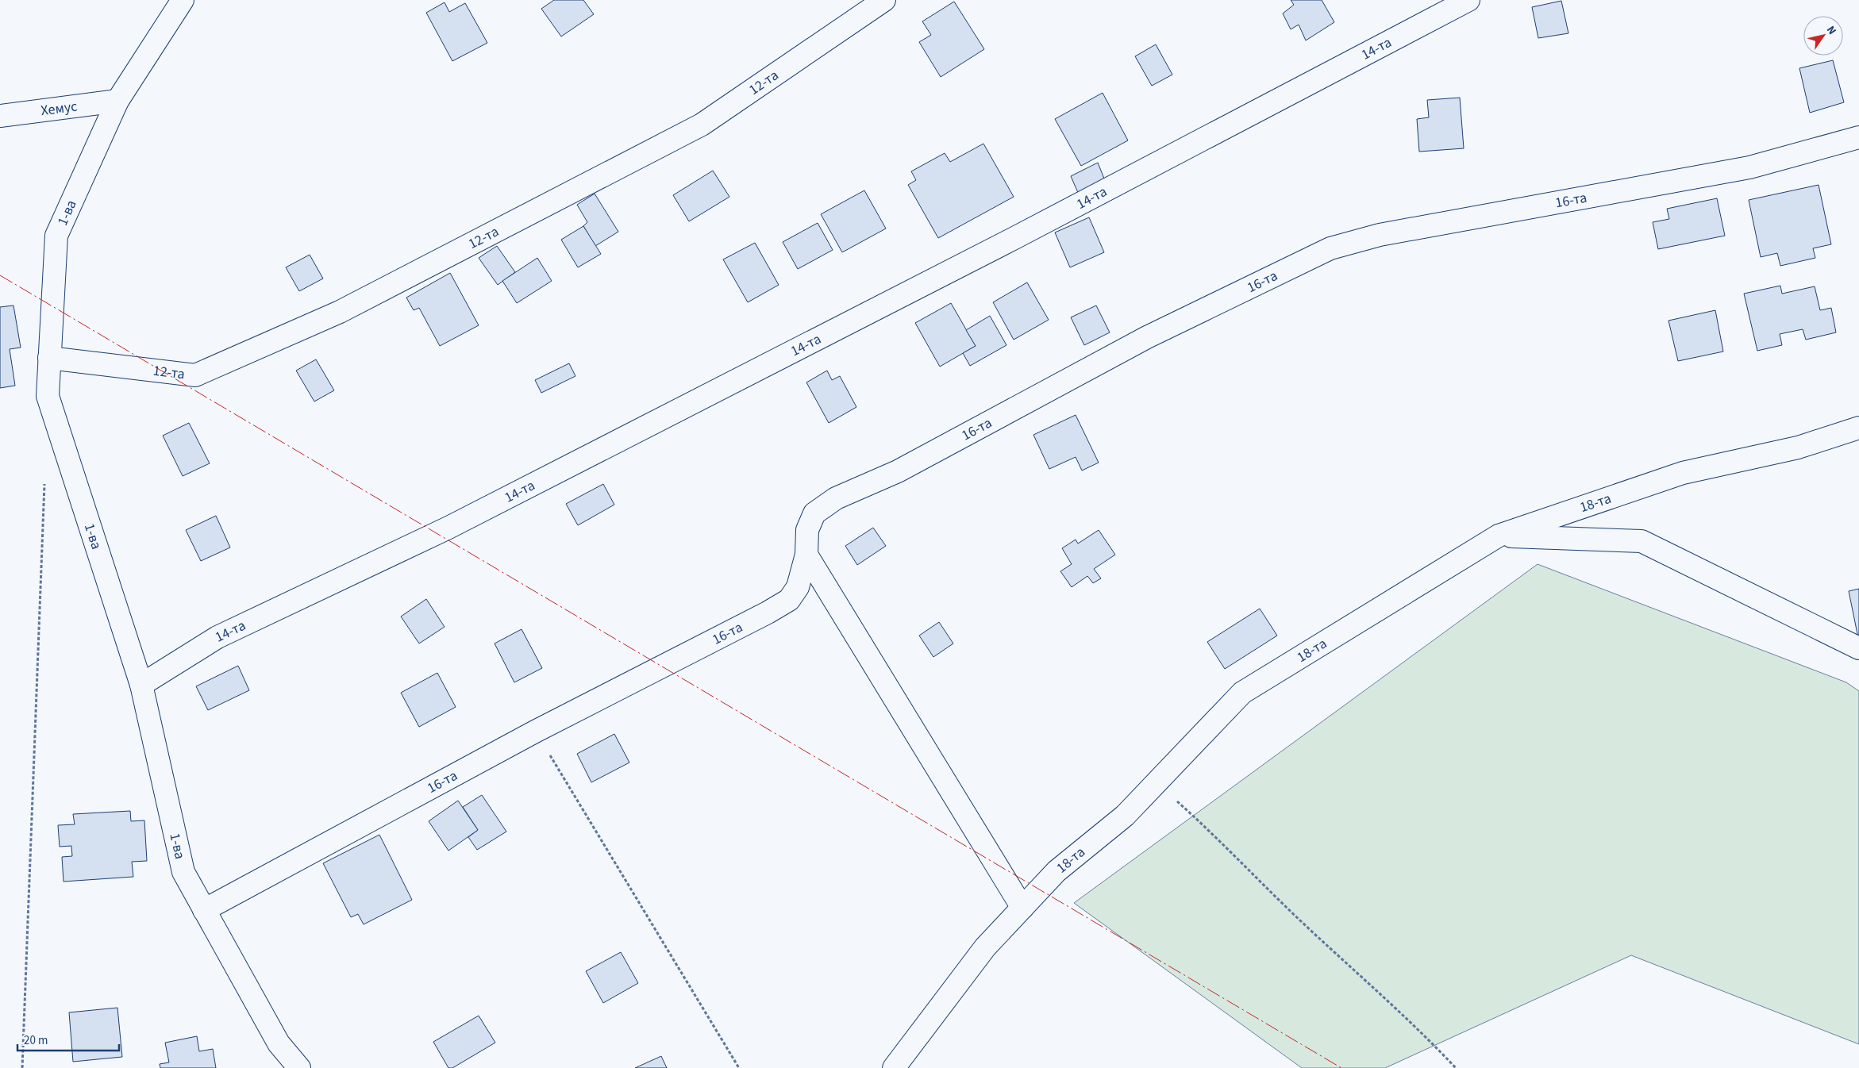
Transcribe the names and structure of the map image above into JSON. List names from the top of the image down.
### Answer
{
  "streets": {
    "street": [
      "14-та",
      "12-та",
      "Хемус",
      "16-та",
      "1-ва",
      "18-та"
    ]
  },
  "crossings": [
    ["14-та", "1-ва"],
    ["12-та", "1-ва"],
    ["Хемус", "1-ва"],
    ["16-та", "1-ва"]
  ],
  "scale_bar": "20 m",
  "north": "top right"
}
